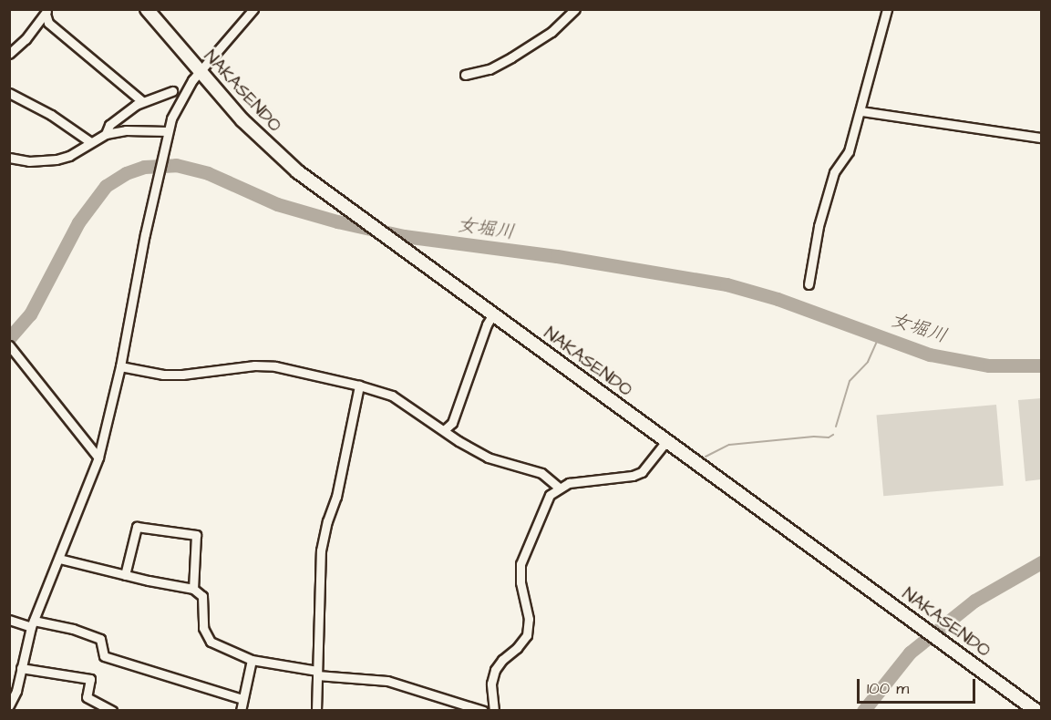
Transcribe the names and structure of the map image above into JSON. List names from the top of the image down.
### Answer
{
  "streets": {
    "highway": ["NAKASENDO"]
  },
  "water": ["女堀川"],
  "scale_bar": "100 m"
}
